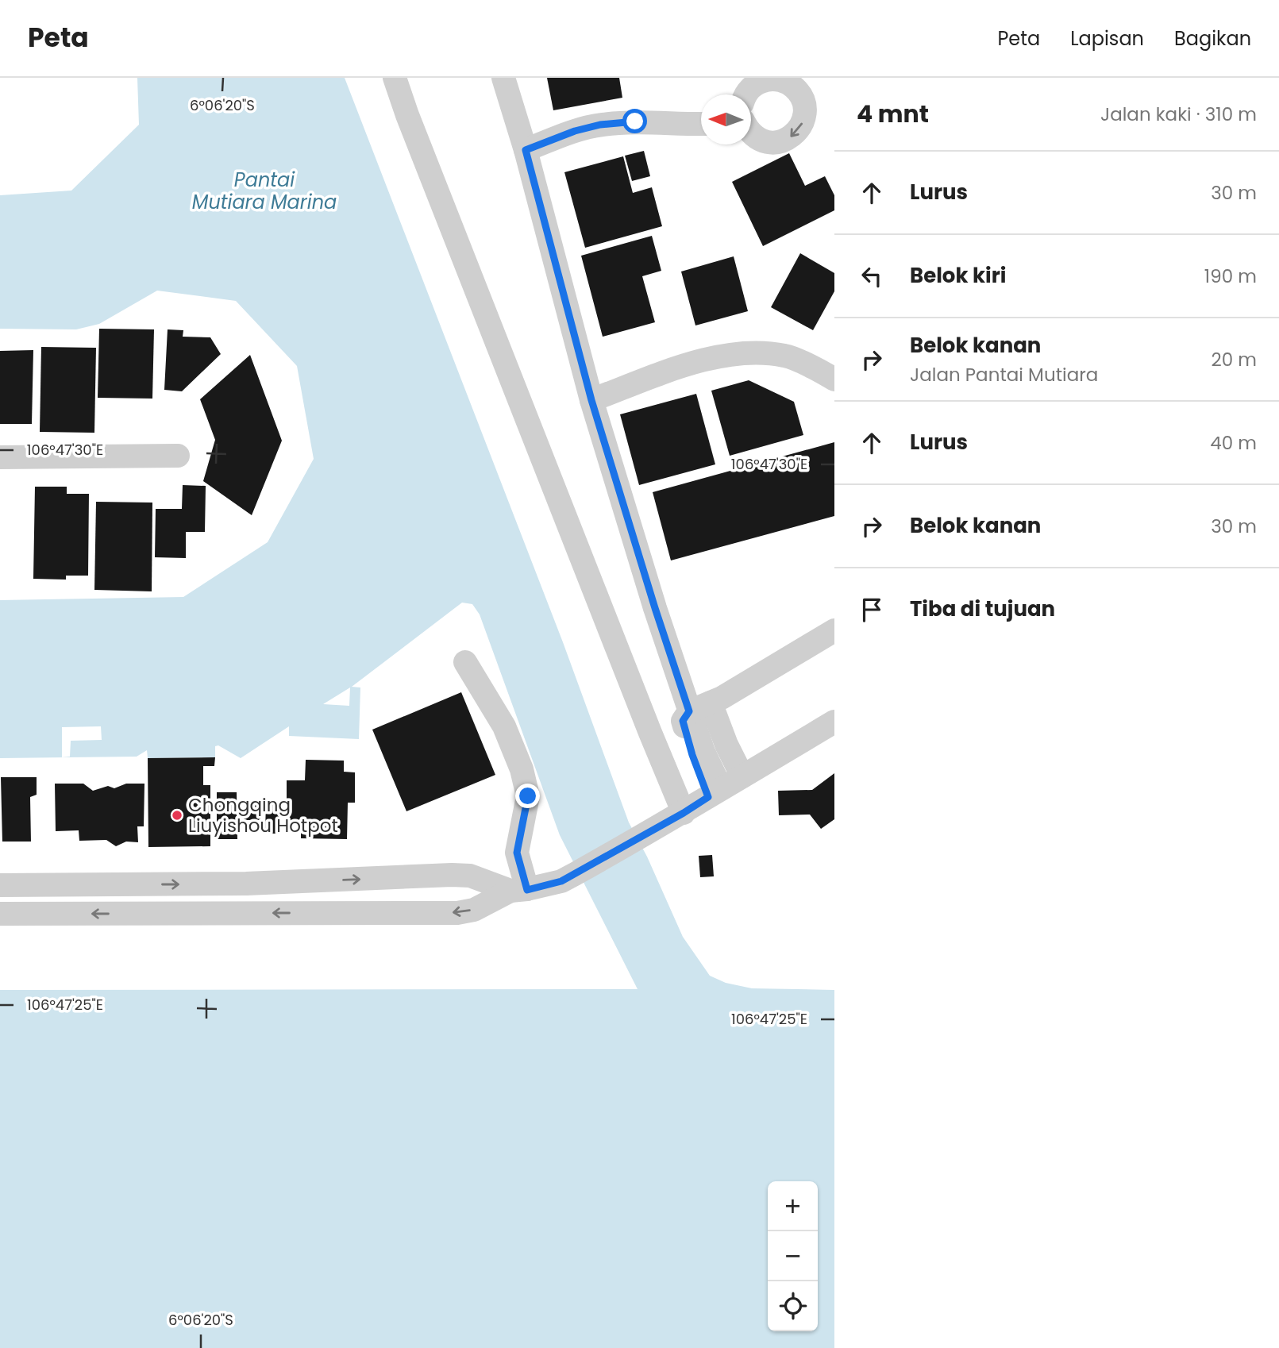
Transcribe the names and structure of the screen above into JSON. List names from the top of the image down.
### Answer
{
  "water": ["Pantai Mutiara Marina"],
  "places": ["Chongqing Liuyishou Hotpot"],
  "north": "left",
  "page": {
    "header": "Peta",
    "nav": ["Peta", "Lapisan", "Bagikan"],
    "heading": ["4 mnt", "Jalan kaki · 310 m"],
    "list": [
      ["Lurus", "30 m"],
      ["Belok kiri", "190 m"],
      ["Belok kanan", "Jalan Pantai Mutiara", "20 m"],
      ["Lurus", "40 m"],
      ["Belok kanan", "30 m"],
      "Tiba di tujuan"
    ],
    "map_buttons": ["+", "−"]
  },
  "coordinates": ["6°06'20\"S", "106°47'30\"E", "106°47'25\"E"]
}
